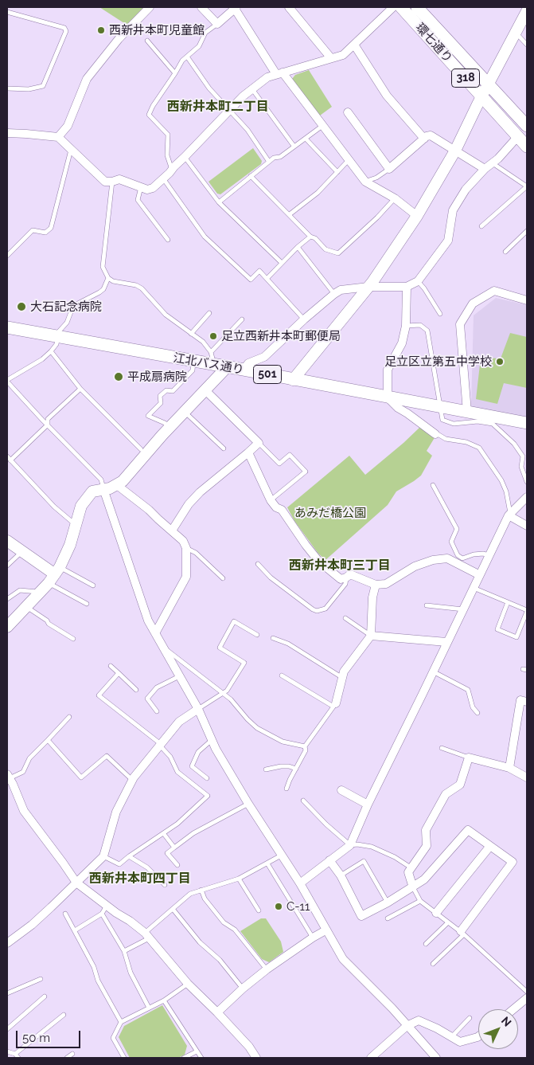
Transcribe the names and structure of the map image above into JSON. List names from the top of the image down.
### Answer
{
  "streets": {
    "main road": [
      "環七通り",
      "318",
      "江北バス通り",
      "501"
    ]
  },
  "districts": ["西新井本町二丁目", "西新井本町三丁目", "西新井本町四丁目"],
  "parks": ["あみだ橋公園"],
  "places": [
    "西新井本町児童館",
    "大石記念病院",
    "足立西新井本町郵便局",
    "足立区立第五中学校",
    "平成扇病院",
    "C-11"
  ],
  "scale_bar": "50 m",
  "north": "top right"
}
